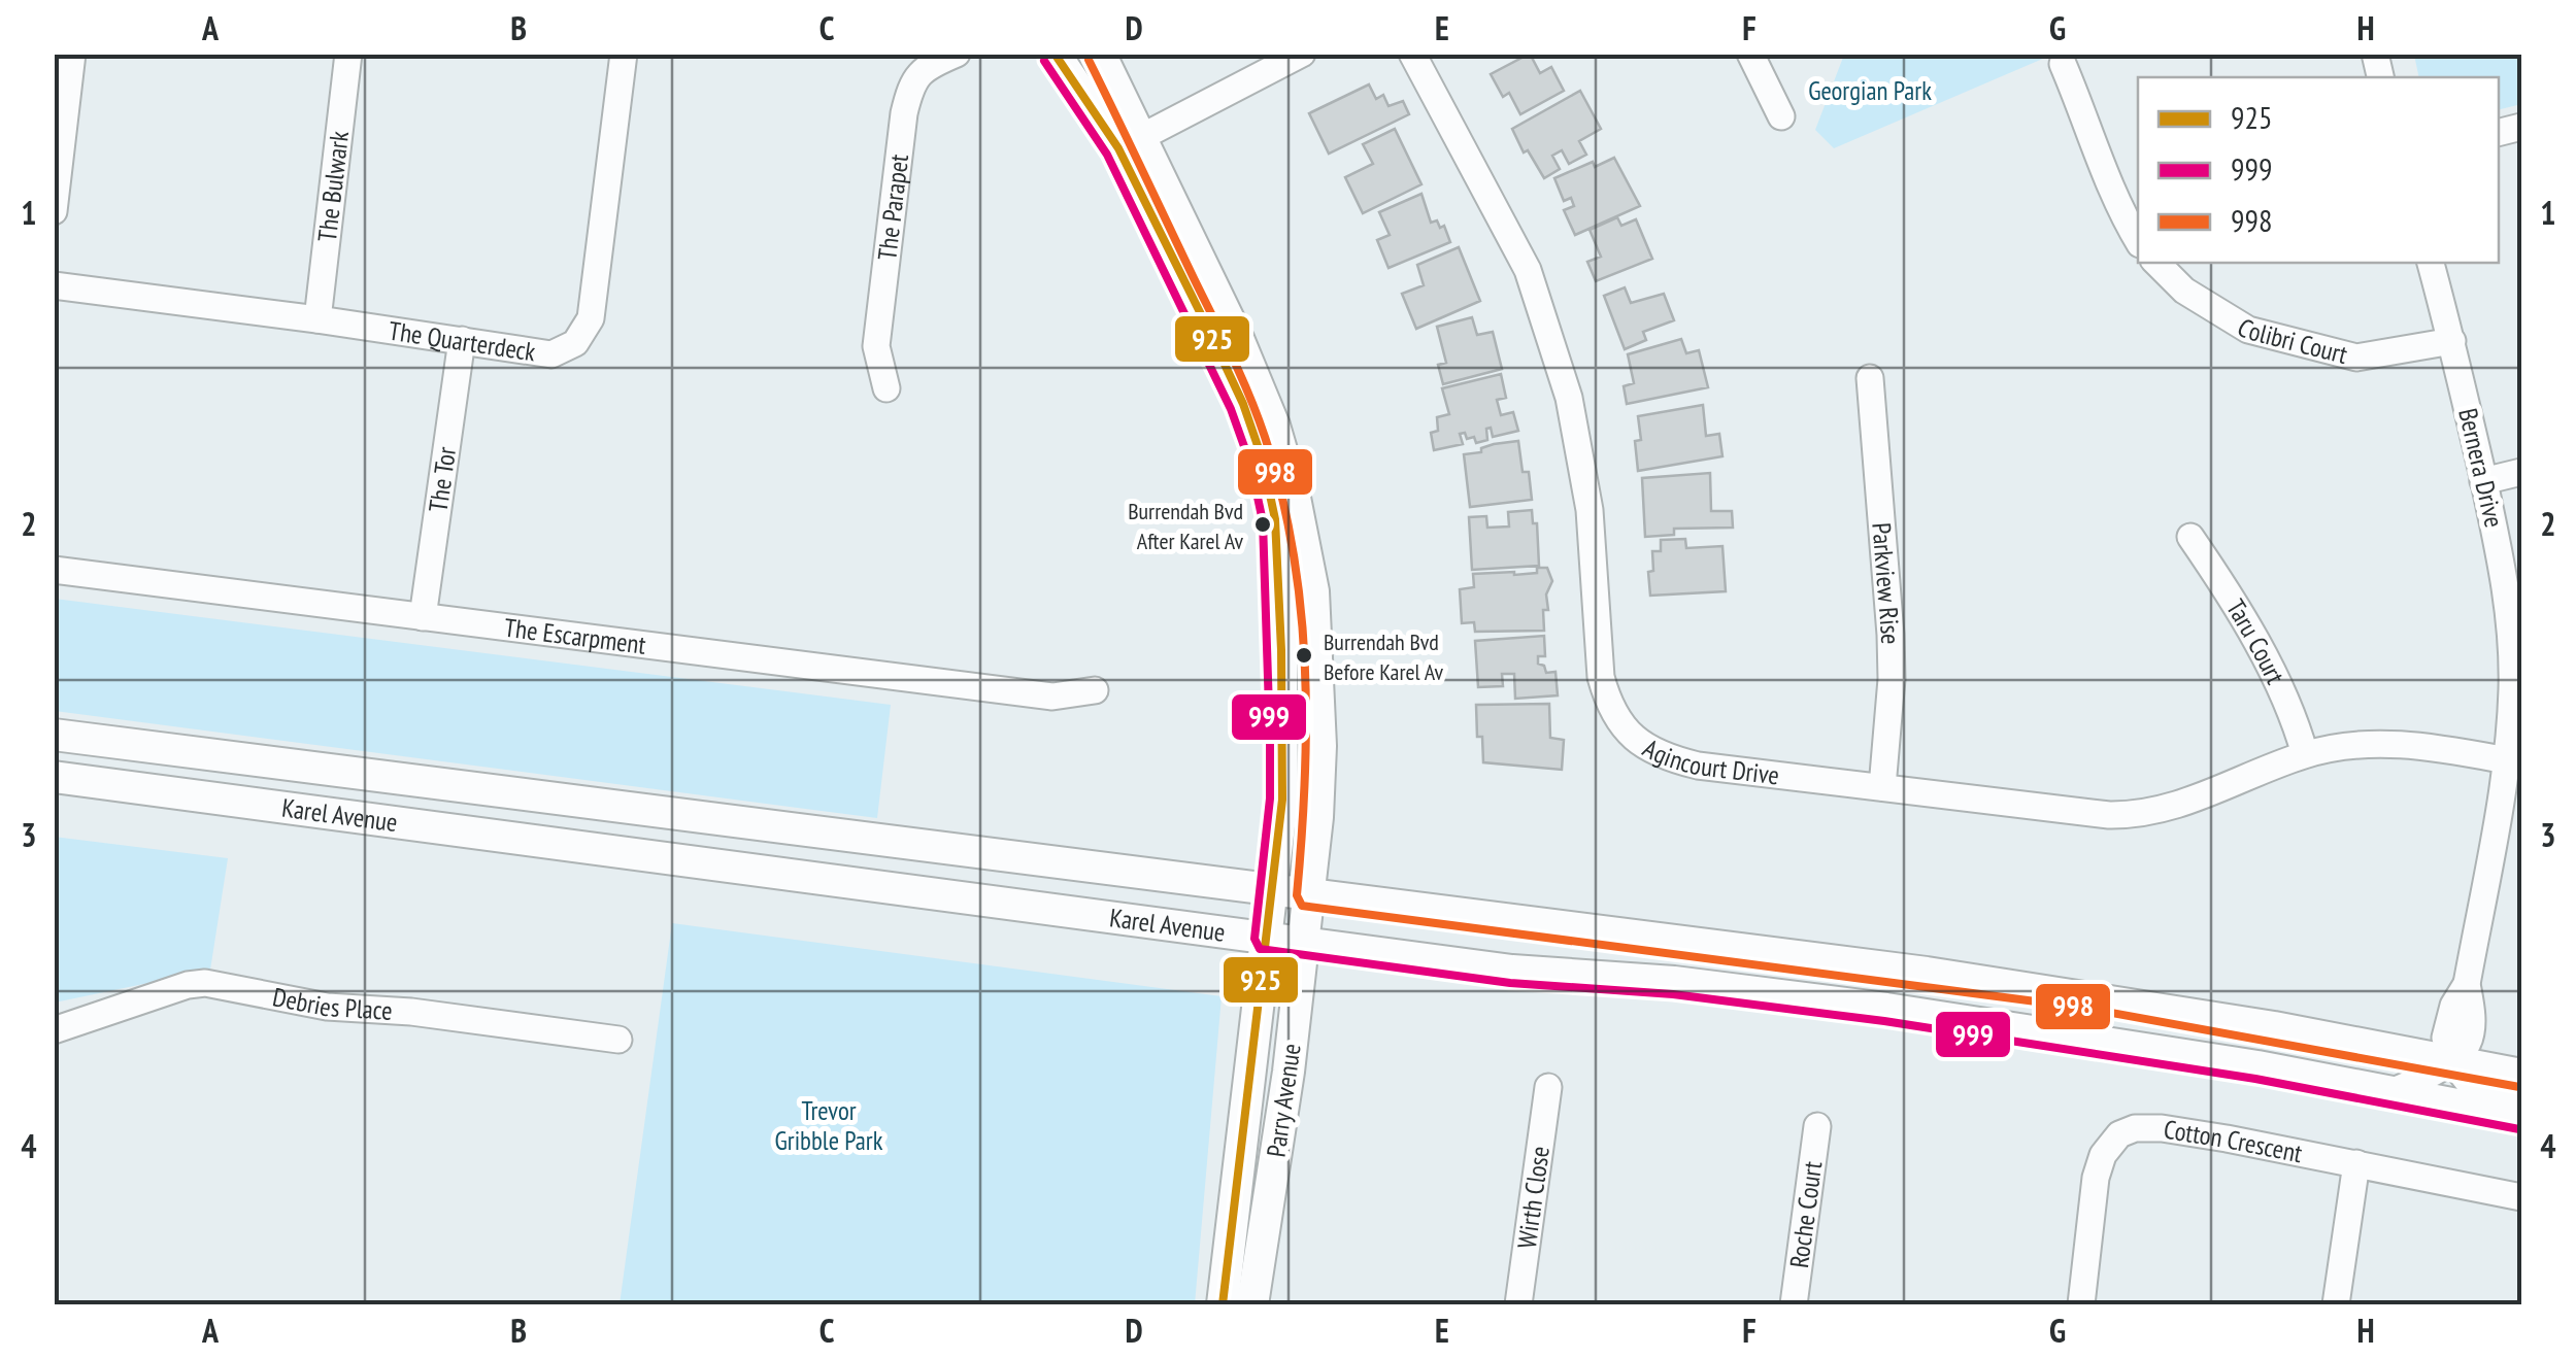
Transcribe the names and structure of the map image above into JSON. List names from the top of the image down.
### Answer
{
  "streets": {
    "main road": ["Karel Avenue", "Parry Avenue"],
    "street": [
      "The Bulwark",
      "The Parapet",
      "Colibri Court",
      "The Quarterdeck",
      "Bernera Drive",
      "The Tor",
      "Parkview Rise",
      "The Escarpment",
      "Taru Court",
      "Agincourt Drive",
      "Debries Place",
      "Cotton Crescent",
      "Wirth Close",
      "Roche Court"
    ]
  },
  "crossings": [
    ["The Bulwark", "The Quarterdeck"],
    ["Colibri Court", "Bernera Drive"],
    ["The Quarterdeck", "The Tor"],
    ["Bernera Drive", "Agincourt Drive"],
    ["Bernera Drive", "Karel Avenue"],
    ["The Tor", "The Escarpment"],
    ["Parkview Rise", "Agincourt Drive"],
    ["Taru Court", "Agincourt Drive"],
    ["Karel Avenue", "Parry Avenue"]
  ],
  "parks": ["Georgian Park", "Trevor Gribble Park"],
  "places": ["Burrendah Bvd After Karel Av", "Burrendah Bvd Before Karel Av"],
  "lines": ["transit line 925", "transit line 998", "transit line 999"],
  "legend": ["925", "999", "998"],
  "grid": {
    "columns": [
      "A",
      "B",
      "C",
      "D",
      "E",
      "F",
      "G",
      "H"
    ],
    "rows": [
      "1",
      "2",
      "3",
      "4"
    ]
  }
}
